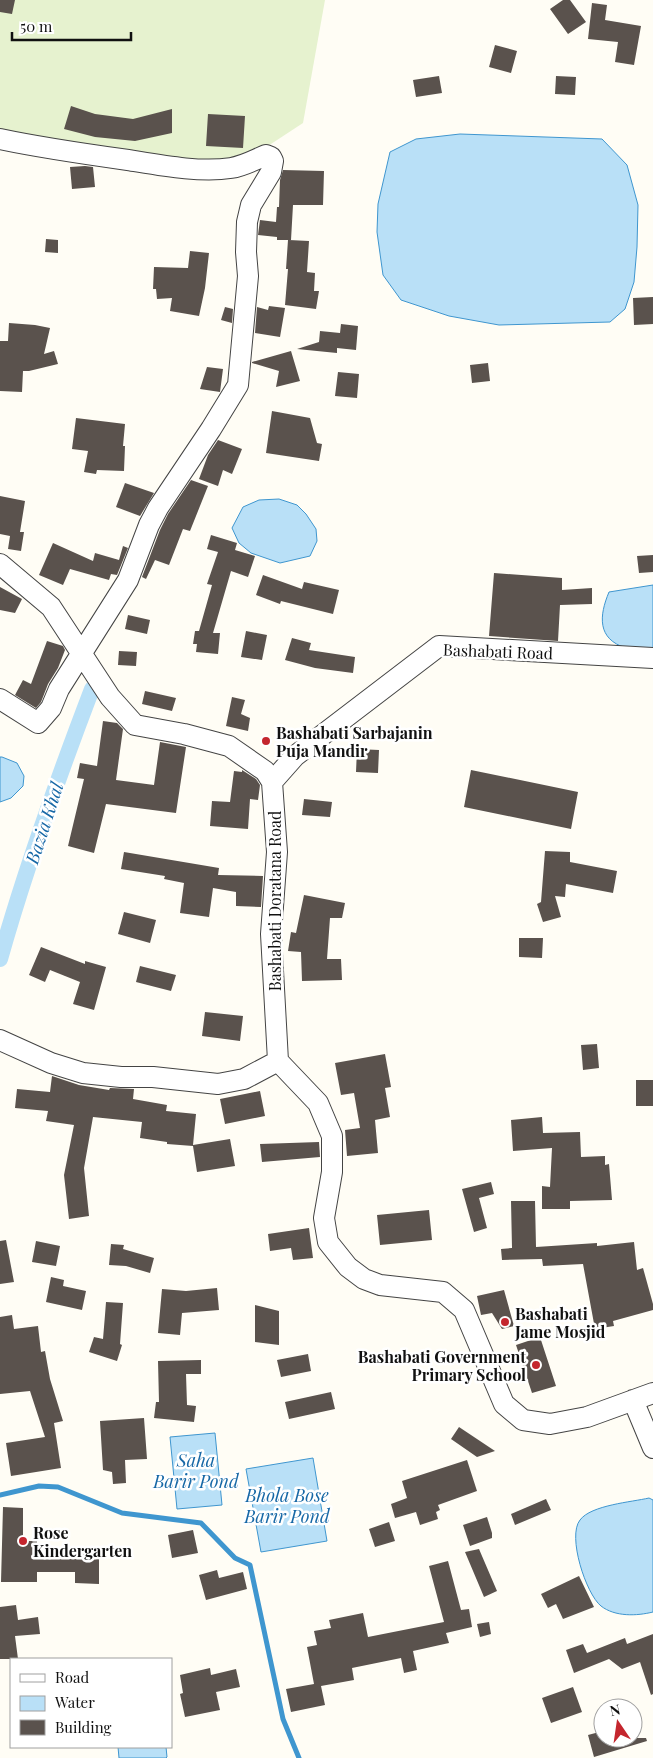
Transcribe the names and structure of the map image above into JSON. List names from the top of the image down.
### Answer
{
  "streets": {
    "street": ["Bashabati Road", "Bashabati Doratana Road"]
  },
  "crossings": [
    ["Bashabati Road", "Bashabati Doratana Road"]
  ],
  "water": ["Bazia Khal", "Saha Barir Pond", "Bhola Bose Barir Pond"],
  "places": [
    "Bashabati Sarbajanin Puja Mandir",
    "Bashabati Jame Mosjid",
    "Bashabati Government Primary School",
    "Rose Kindergarten"
  ],
  "legend": ["Road", "Water", "Building"],
  "scale_bar": "50 m",
  "north": "top"
}
